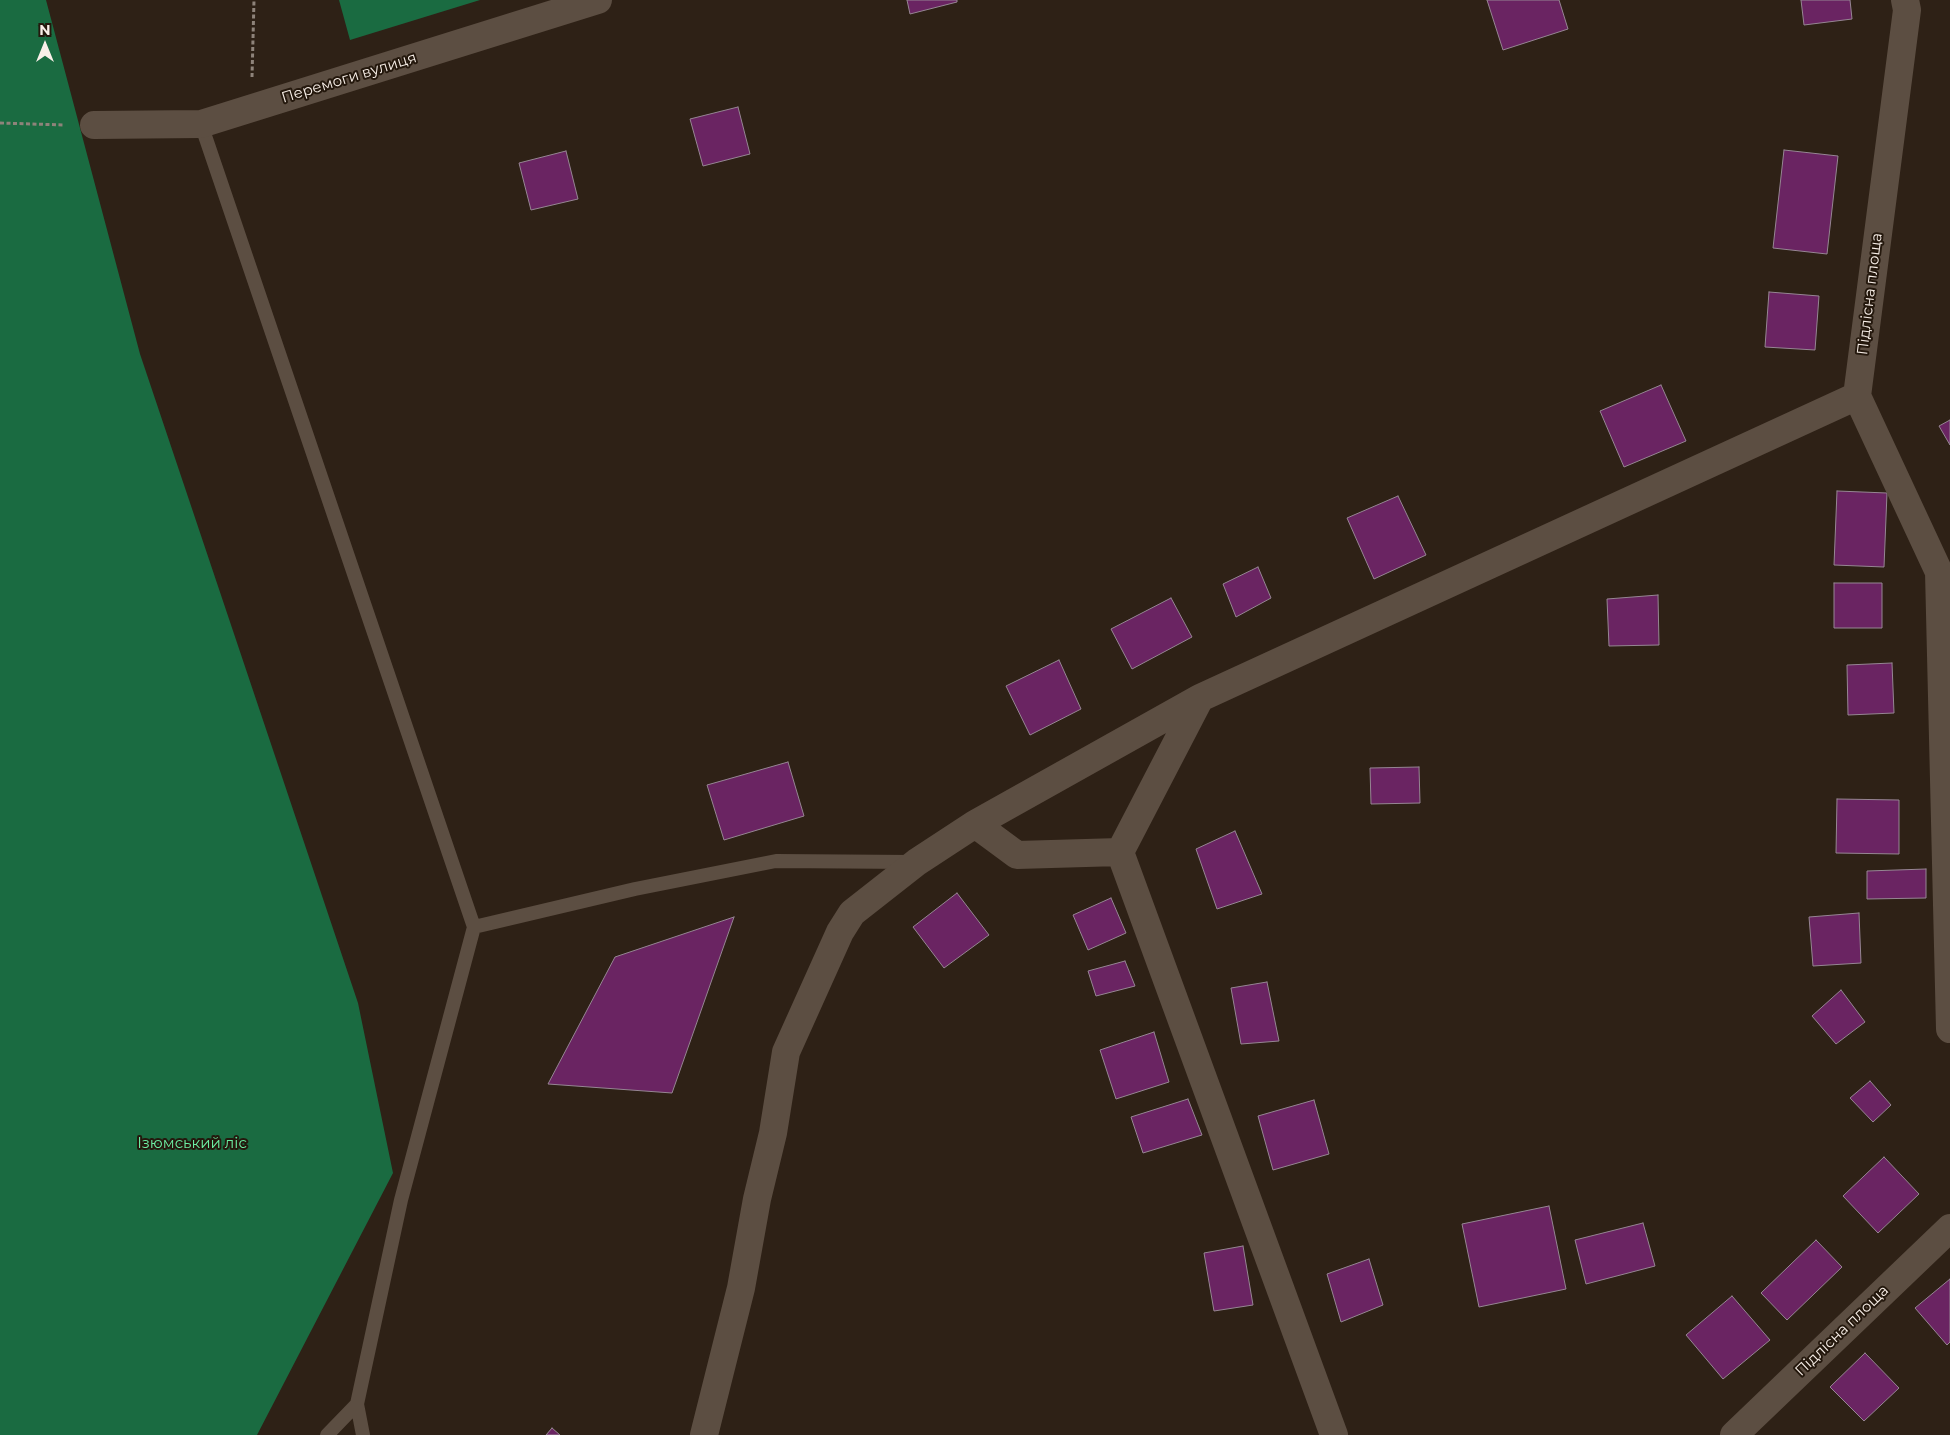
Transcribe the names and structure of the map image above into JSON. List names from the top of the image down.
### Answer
{
  "streets": {
    "street": ["Перемоги вулиця", "Підлісна площа"]
  },
  "parks": ["Ізюмський ліс"],
  "north": "top"
}
